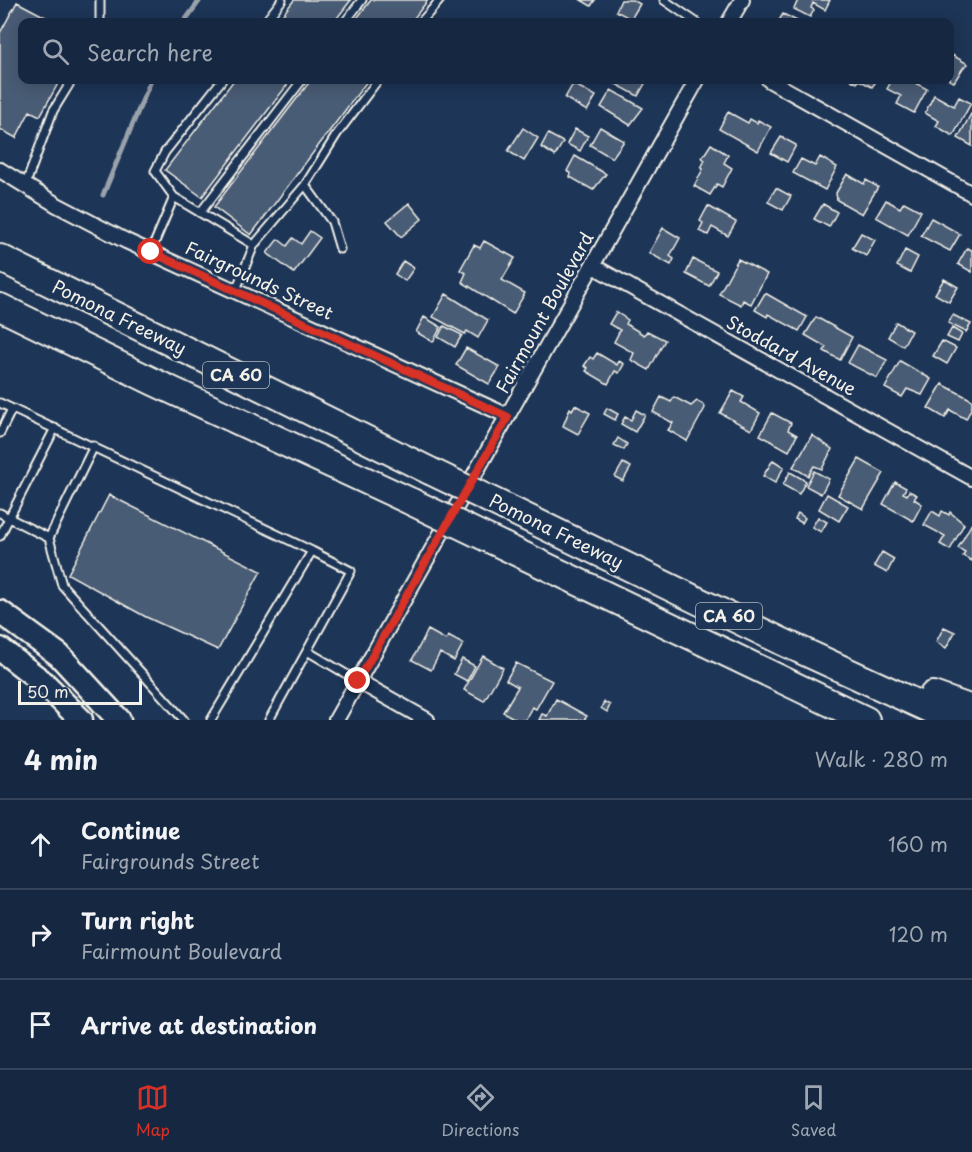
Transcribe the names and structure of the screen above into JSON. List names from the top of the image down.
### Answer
{
  "streets": {
    "highway": ["Pomona Freeway", "CA 60"],
    "street": ["Fairgrounds Street", "Fairmount Boulevard", "Stoddard Avenue"]
  },
  "crossings": [
    ["Fairgrounds Street", "Fairmount Boulevard"],
    ["Fairmount Boulevard", "Stoddard Avenue"]
  ],
  "scale_bar": "50 m",
  "page": {
    "search": "Search here",
    "scale": "50 m",
    "heading": ["4 min", "Walk · 280 m"],
    "list": [
      ["Continue", "Fairgrounds Street", "160 m"],
      ["Turn right", "Fairmount Boulevard", "120 m"],
      "Arrive at destination"
    ],
    "nav": ["Map", "Directions", "Saved"]
  }
}
